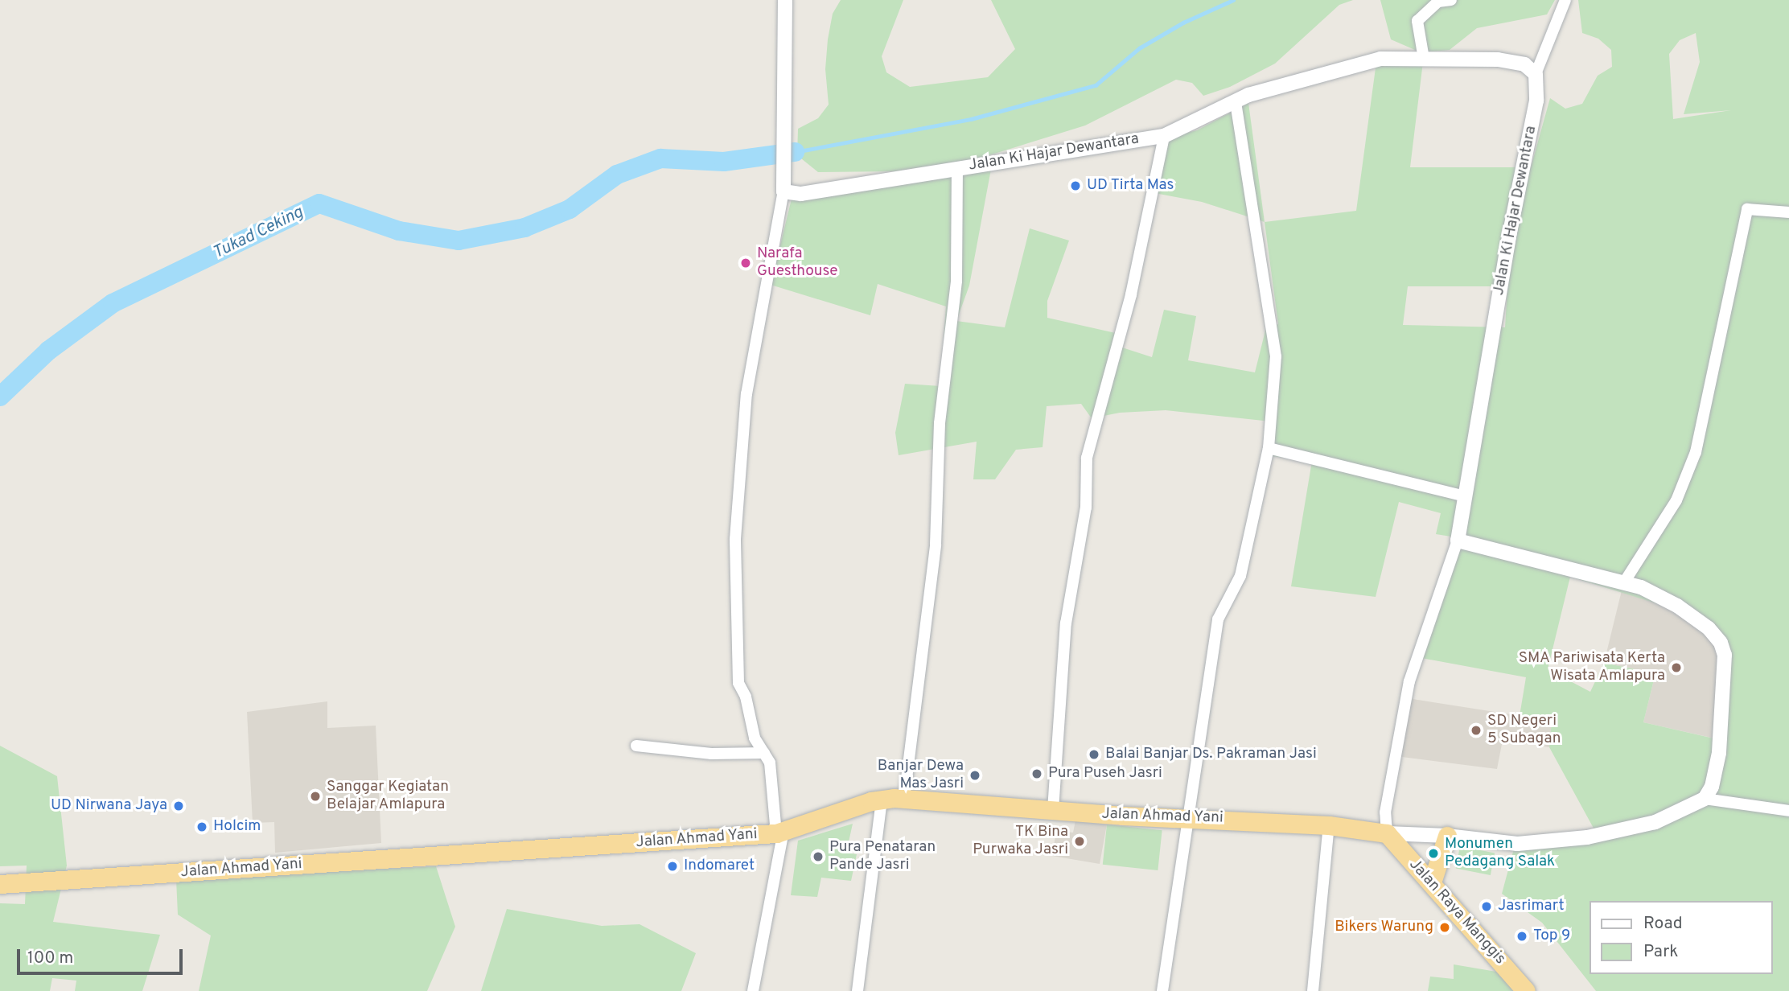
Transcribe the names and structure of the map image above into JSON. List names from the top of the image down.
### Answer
{
  "streets": {
    "highway": ["Jalan Ahmad Yani", "Jalan Raya Manggis"],
    "street": ["Jalan Ki Hajar Dewantara"]
  },
  "crossings": [
    ["Jalan Ahmad Yani", "Jalan Raya Manggis"]
  ],
  "water": ["Tukad Ceking"],
  "places": [
    "UD Tirta Mas",
    "Narafa Guesthouse",
    "SMA Pariwisata Kerta Wisata Amlapura",
    "SD Negeri 5 Subagan",
    "Balai Banjar Ds. Pakraman Jasi",
    "Pura Puseh Jasri",
    "Banjar Dewa Mas Jasri",
    "Sanggar Kegiatan Belajar Amlapura",
    "UD Nirwana Jaya",
    "Holcim",
    "TK Bina Purwaka Jasri",
    "Monumen Pedagang Salak",
    "Pura Penataran Pande Jasri",
    "Indomaret",
    "Jasrimart",
    "Bikers Warung",
    "Top 9"
  ],
  "legend": ["Road", "Park"],
  "scale_bar": "100 m"
}
